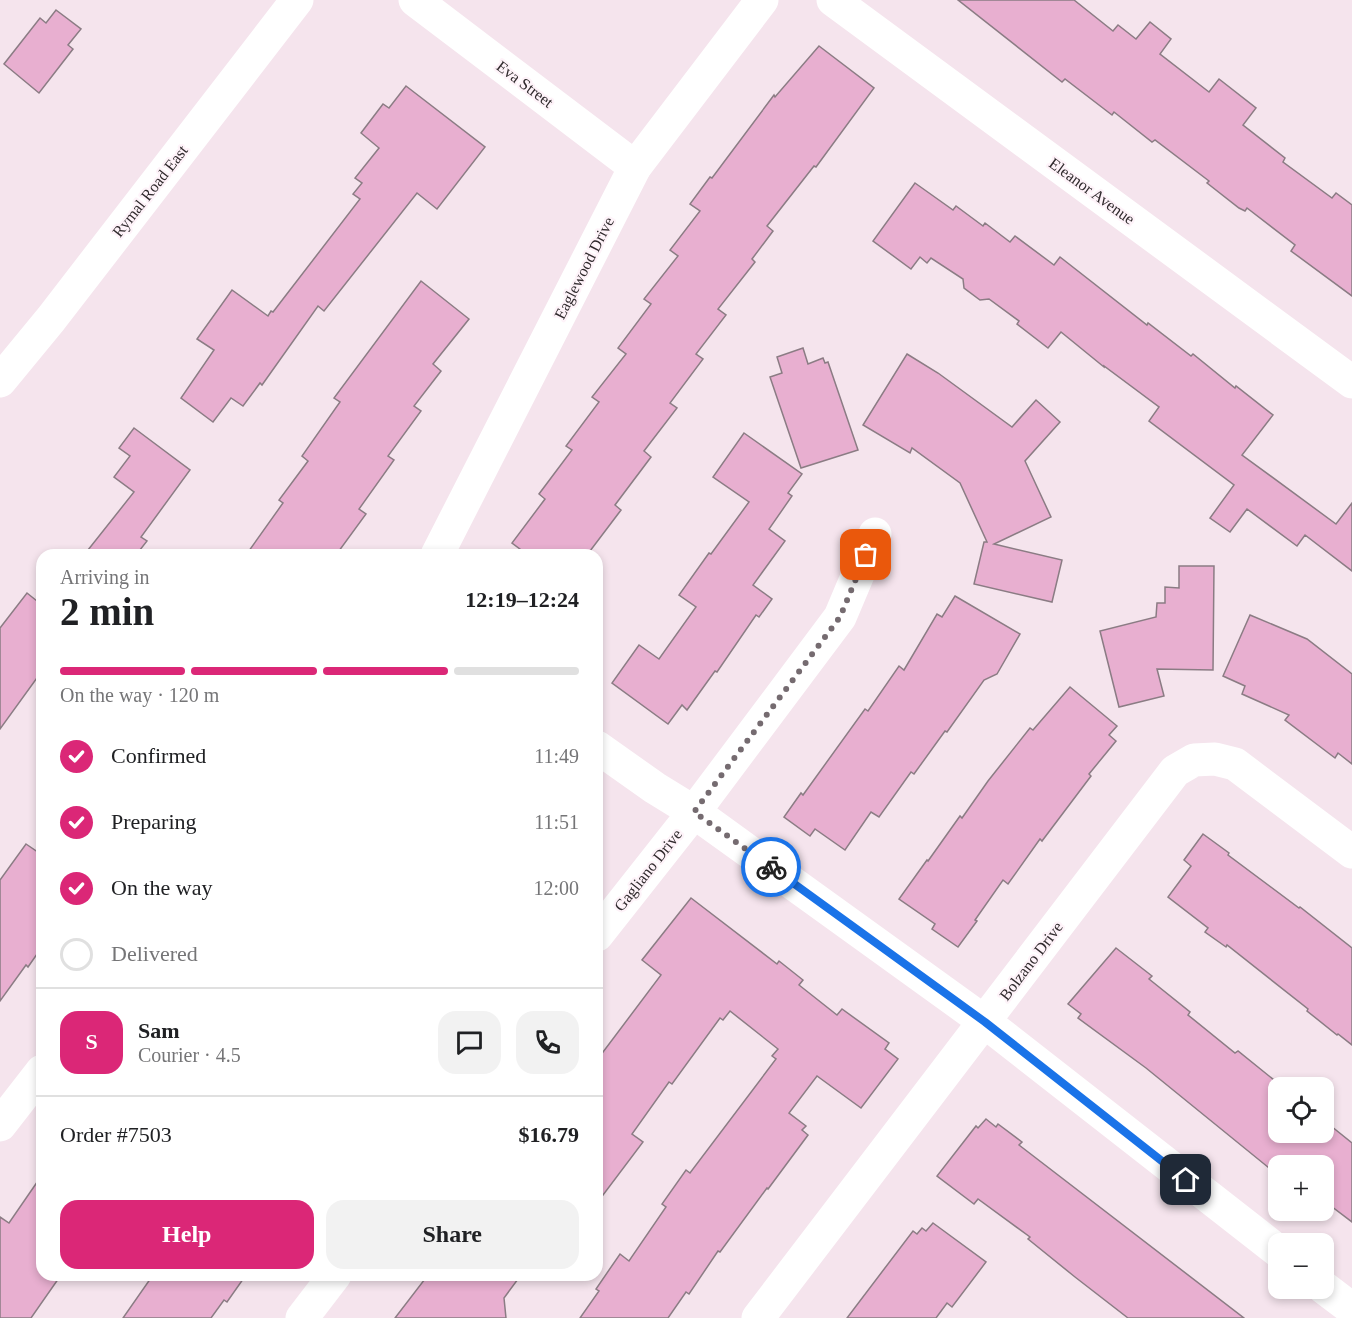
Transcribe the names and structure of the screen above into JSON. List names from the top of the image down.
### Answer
{
  "streets": {
    "street": [
      "Eva Street",
      "Rymal Road East",
      "Eleanor Avenue",
      "Eaglewood Drive",
      "Gagliano Drive",
      "Bolzano Drive"
    ]
  },
  "crossings": [
    ["Eva Street", "Eaglewood Drive"]
  ],
  "page": {
    "heading": ["2 min", "Arriving in", "12:19–12:24"],
    "panel": [
      "Sam",
      "Courier · 4.5",
      "Order #7503",
      "$16.79"
    ],
    "bar": "On the way · 120 m",
    "list": [
      ["Confirmed", "11:49"],
      ["Preparing", "11:51"],
      ["On the way", "12:00"],
      "Delivered"
    ],
    "round": "S",
    "map_buttons": ["+", "−"],
    "buttons": ["Help", "Share"]
  }
}
